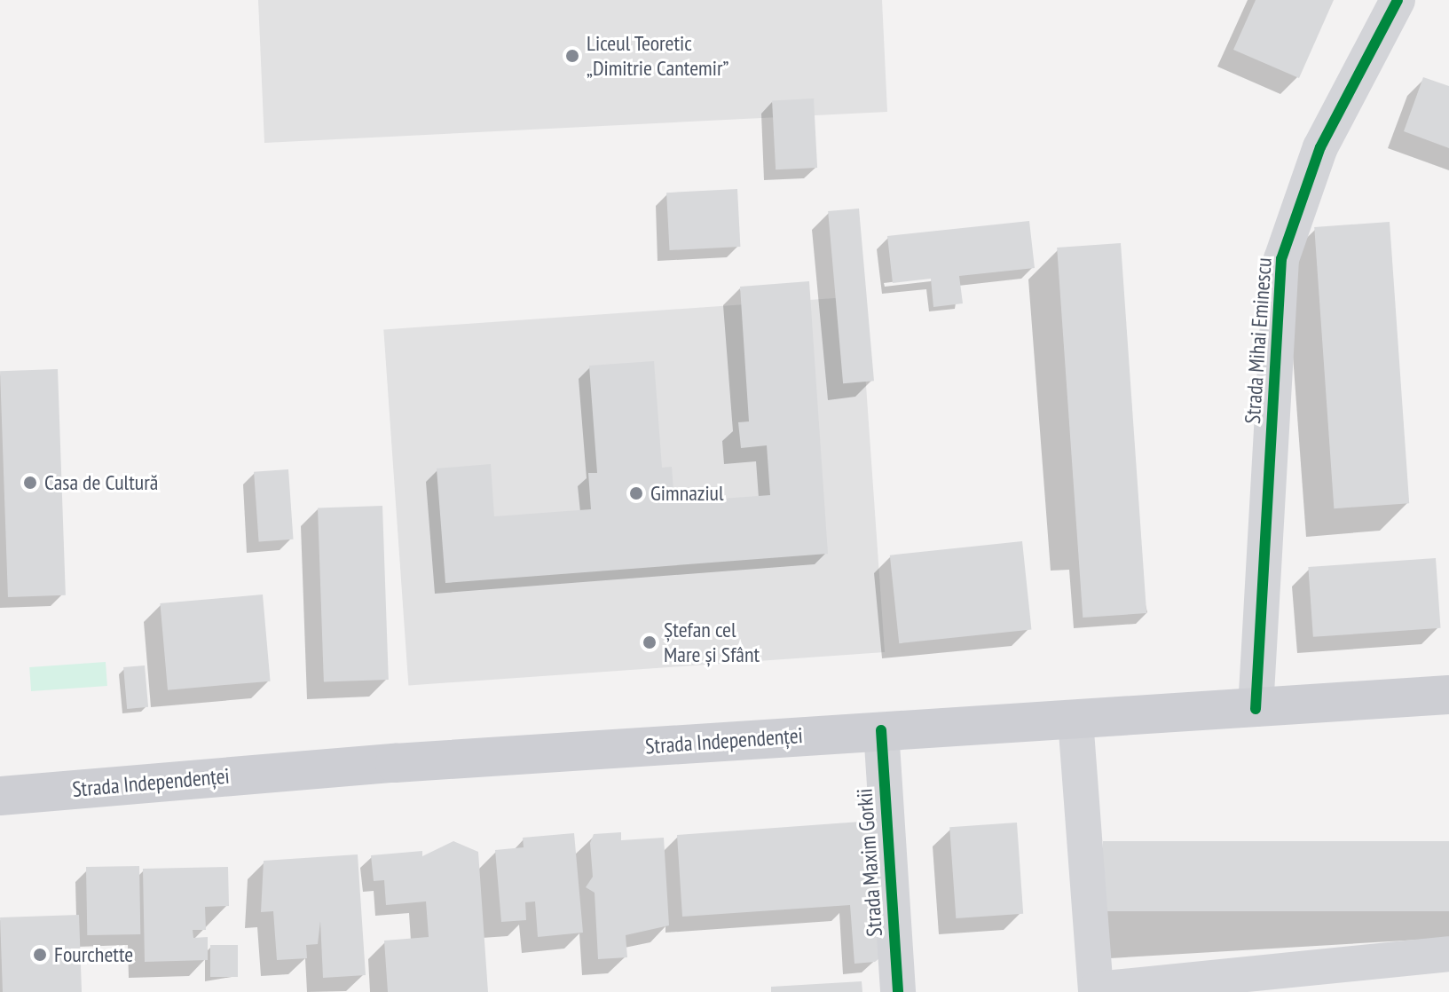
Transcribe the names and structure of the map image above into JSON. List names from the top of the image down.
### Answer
{
  "streets": {
    "main road": ["Strada Independenței"],
    "street": ["Strada Mihai Eminescu", "Strada Maxim Gorkii"]
  },
  "crossings": [
    ["Strada Mihai Eminescu", "Strada Independenței"],
    ["Strada Independenței", "Strada Maxim Gorkii"]
  ],
  "places": [
    "Liceul Teoretic „Dimitrie Cantemir”",
    "Casa de Cultură",
    "Gimnaziul",
    "Ștefan cel Mare și Sfânt",
    "Fourchette"
  ]
}
